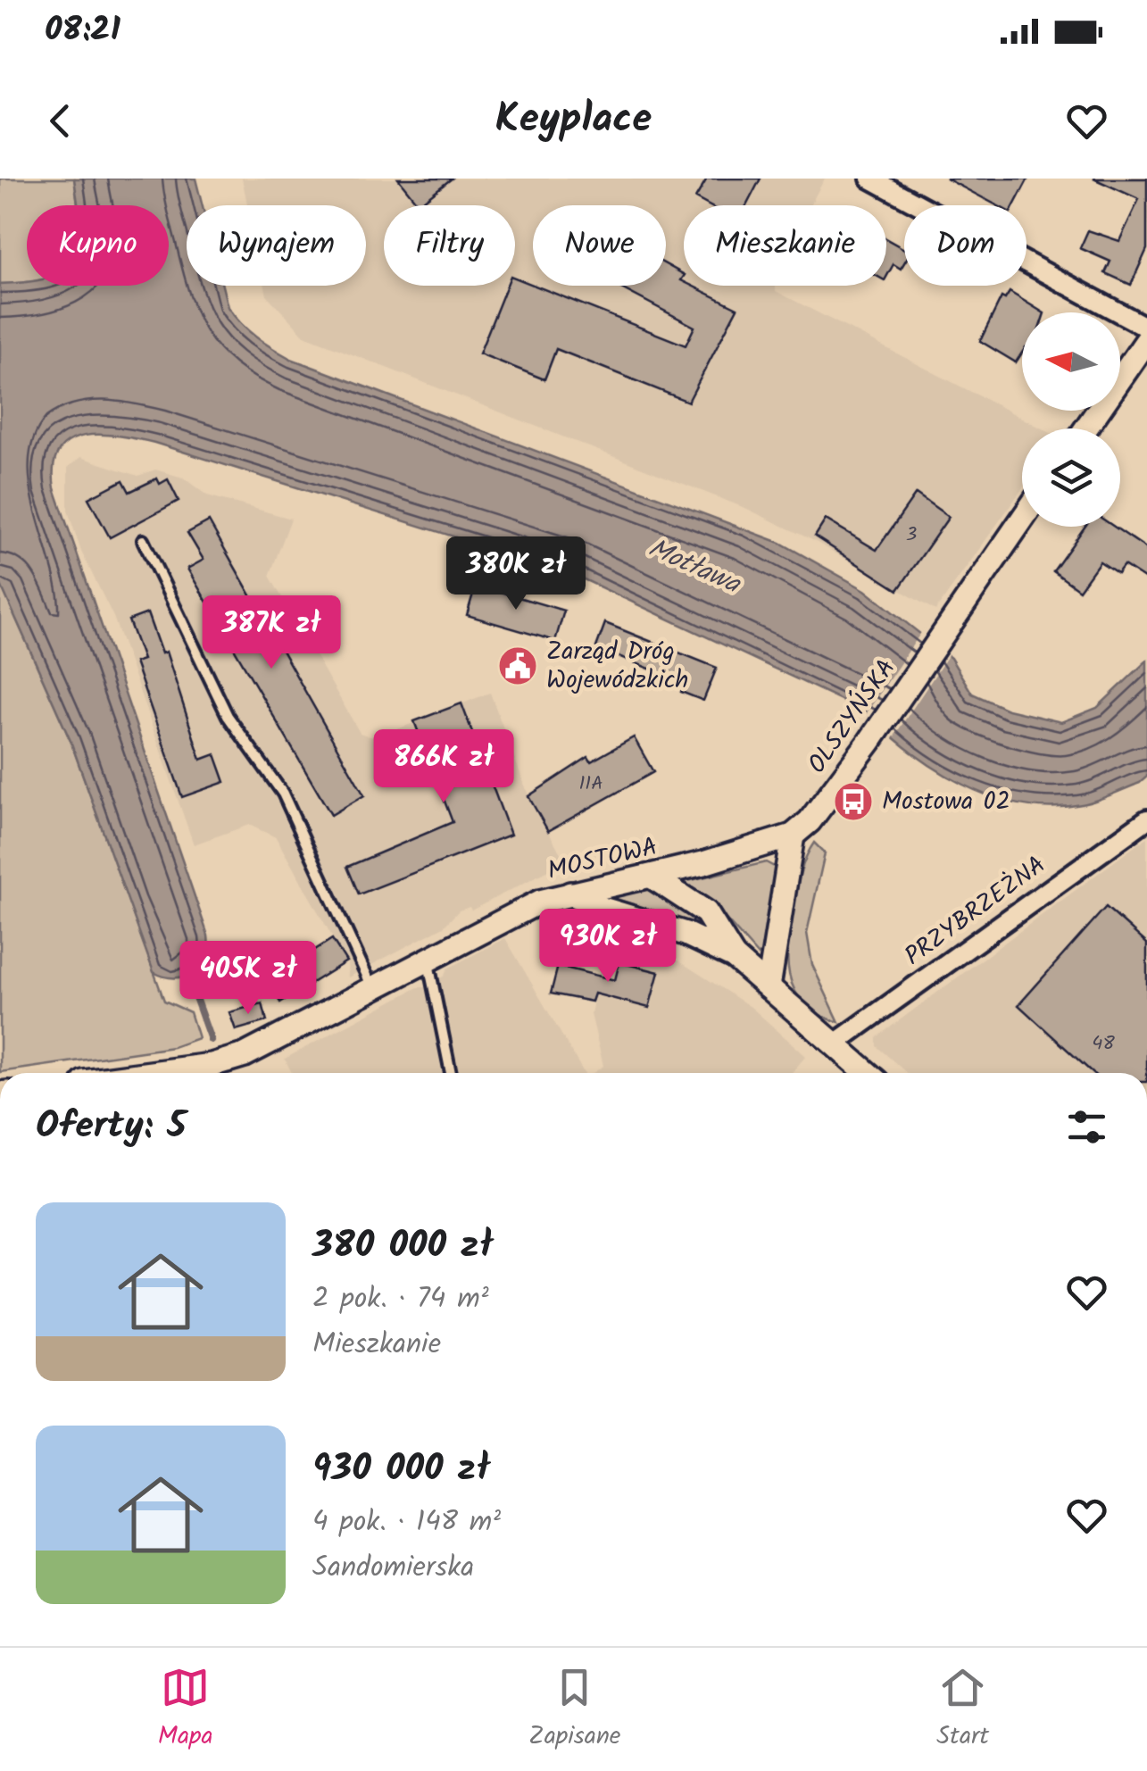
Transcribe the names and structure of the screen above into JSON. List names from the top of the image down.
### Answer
{
  "streets": {
    "street": ["OLSZYŃSKA", "MOSTOWA", "PRZYBRZEŻNA"]
  },
  "crossings": [
    ["OLSZYŃSKA", "MOSTOWA"]
  ],
  "water": ["Motława"],
  "places": {
    "public building": ["Zarząd Dróg Wojewódzkich"],
    "bus stop": ["Mostowa 02"]
  },
  "house_numbers": ["3", "11A", "48"],
  "north": "left",
  "page": {
    "status": "08:21",
    "header": "Keyplace",
    "chip": [
      "Kupno",
      "Wynajem",
      "Filtry",
      "Nowe",
      "Mieszkanie",
      "Dom"
    ],
    "price": [
      "380K zł",
      "387K zł",
      "866K zł",
      "930K zł",
      "405K zł"
    ],
    "heading": "Oferty: 5",
    "list": [
      {
        "name": "380 000 zł",
        "note": "2 pok. · 74 m² · Mieszkanie"
      },
      {
        "name": "930 000 zł",
        "note": "4 pok. · 148 m² · Sandomierska"
      }
    ],
    "tabs": ["Mapa", "Zapisane", "Start"]
  }
}
